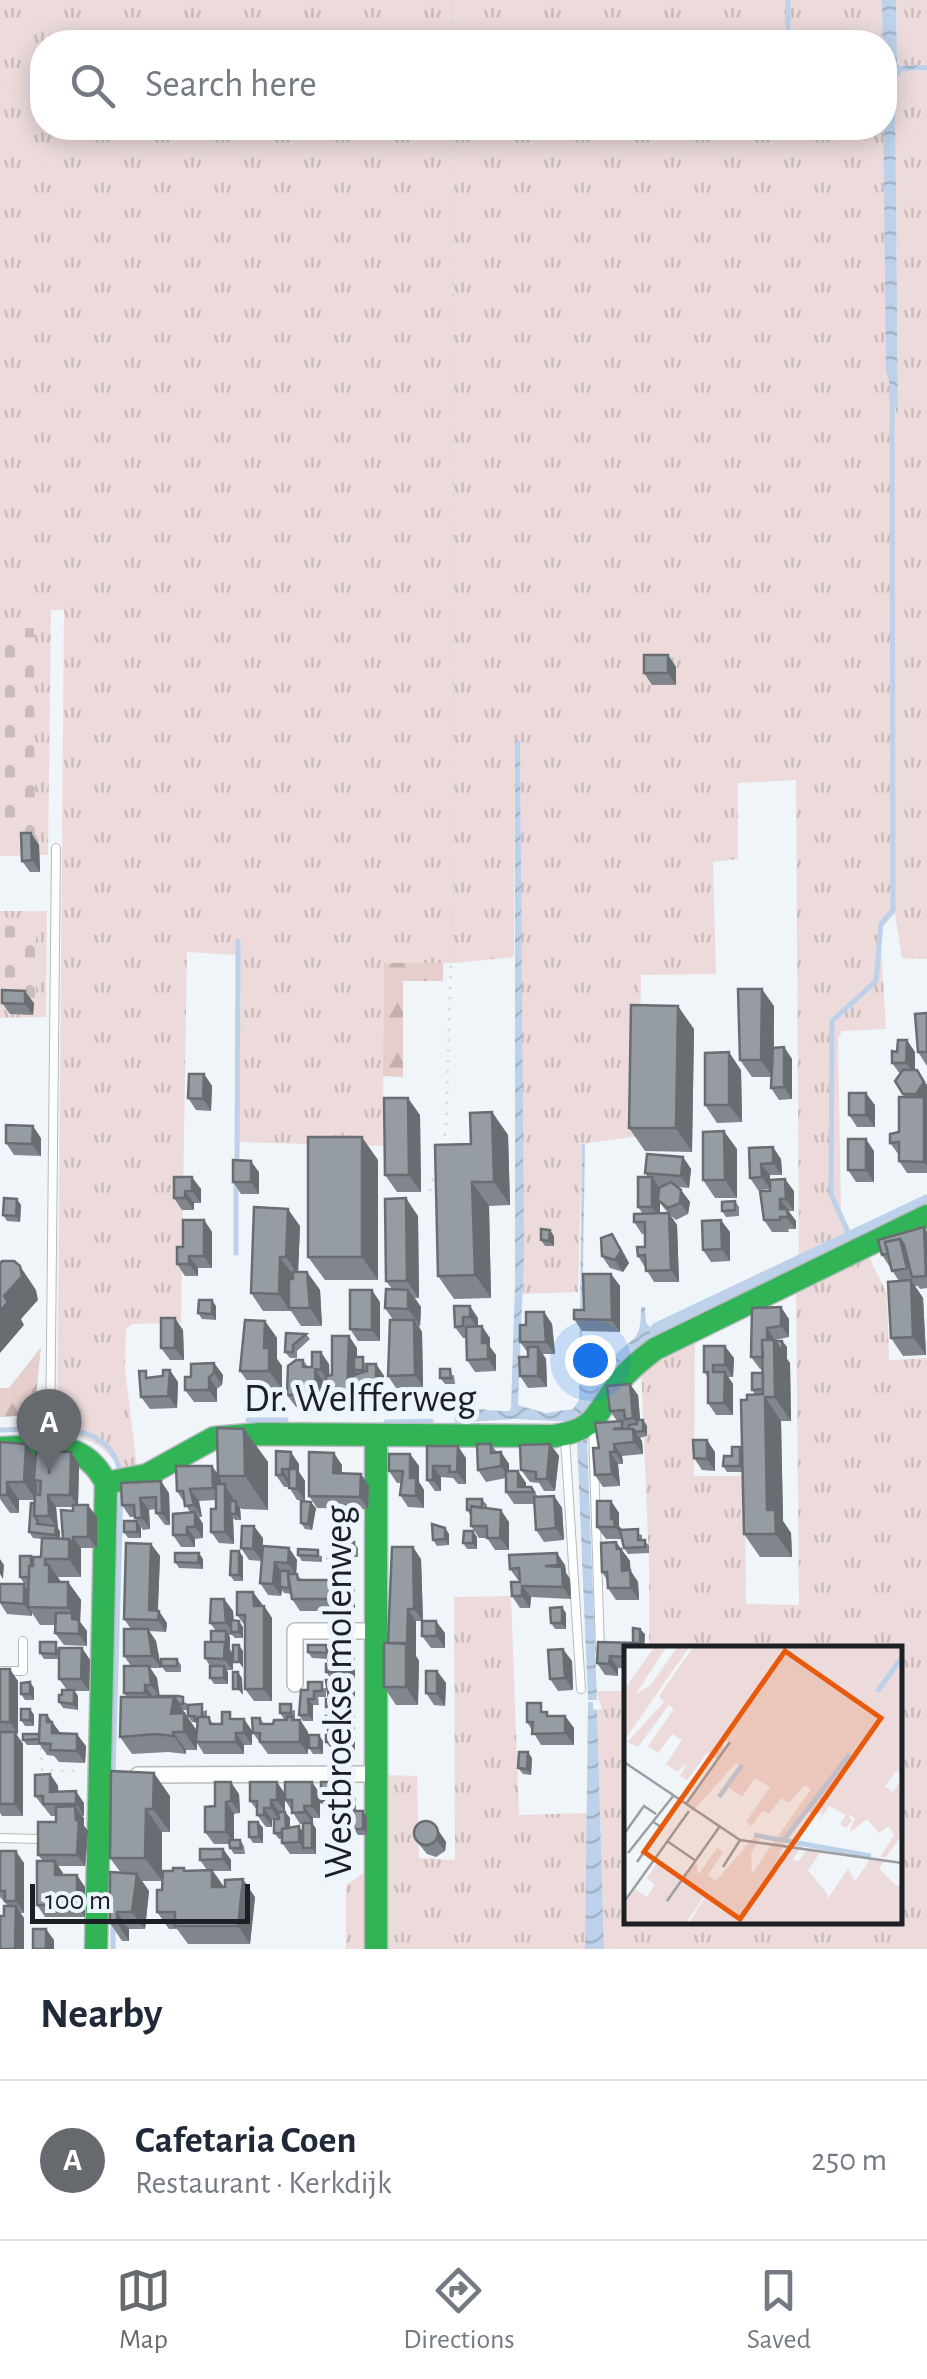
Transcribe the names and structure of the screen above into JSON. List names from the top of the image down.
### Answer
{
  "streets": {
    "street": ["Dr. Welfferweg", "Westbroekse molenweg"]
  },
  "crossings": [
    ["Dr. Welfferweg", "Westbroekse molenweg"]
  ],
  "scale_bar": "100 m",
  "page": {
    "search": "Search here",
    "pins": "A",
    "scale": "100 m",
    "heading": "Nearby",
    "list": [
      {
        "mark": "A",
        "name": "Cafetaria Coen",
        "note": "Restaurant · Kerkdijk",
        "value": "250 m"
      }
    ],
    "nav": ["Map", "Directions", "Saved"]
  }
}
